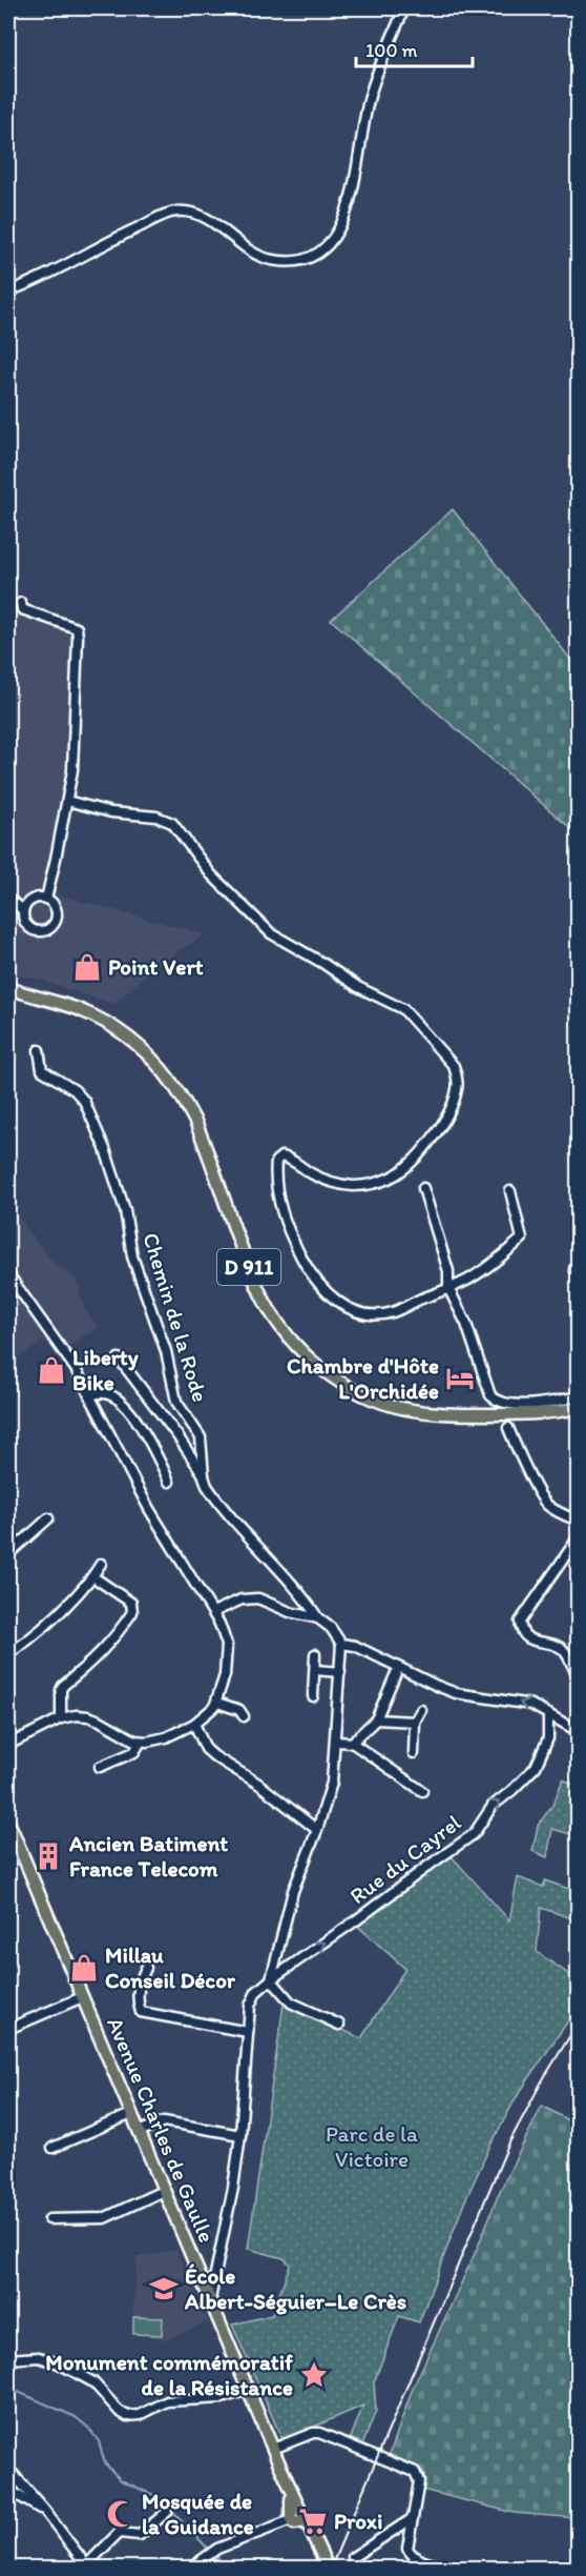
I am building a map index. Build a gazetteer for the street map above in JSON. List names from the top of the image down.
{
  "streets": {
    "main road": ["D 911", "Avenue Charles de Gaulle"],
    "street": ["Chemin de la Rode", "Rue du Cayrel"]
  },
  "one_way": ["Rue du Cayrel"],
  "parks": ["Parc de la Victoire"],
  "places": {
    "shop": ["Point Vert", "Liberty Bike", "Millau Conseil Décor"],
    "hotel": ["Chambre d'Hôte L'Orchidée"],
    "building": ["Ancien Batiment France Telecom"],
    "school or university": ["École Albert-Séguier–Le Crès"],
    "place": ["Monument commémoratif de la Résistance"],
    "mosque": ["Mosquée de la Guidance"],
    "supermarket": ["Proxi"]
  },
  "scale_bar": "100 m"
}
